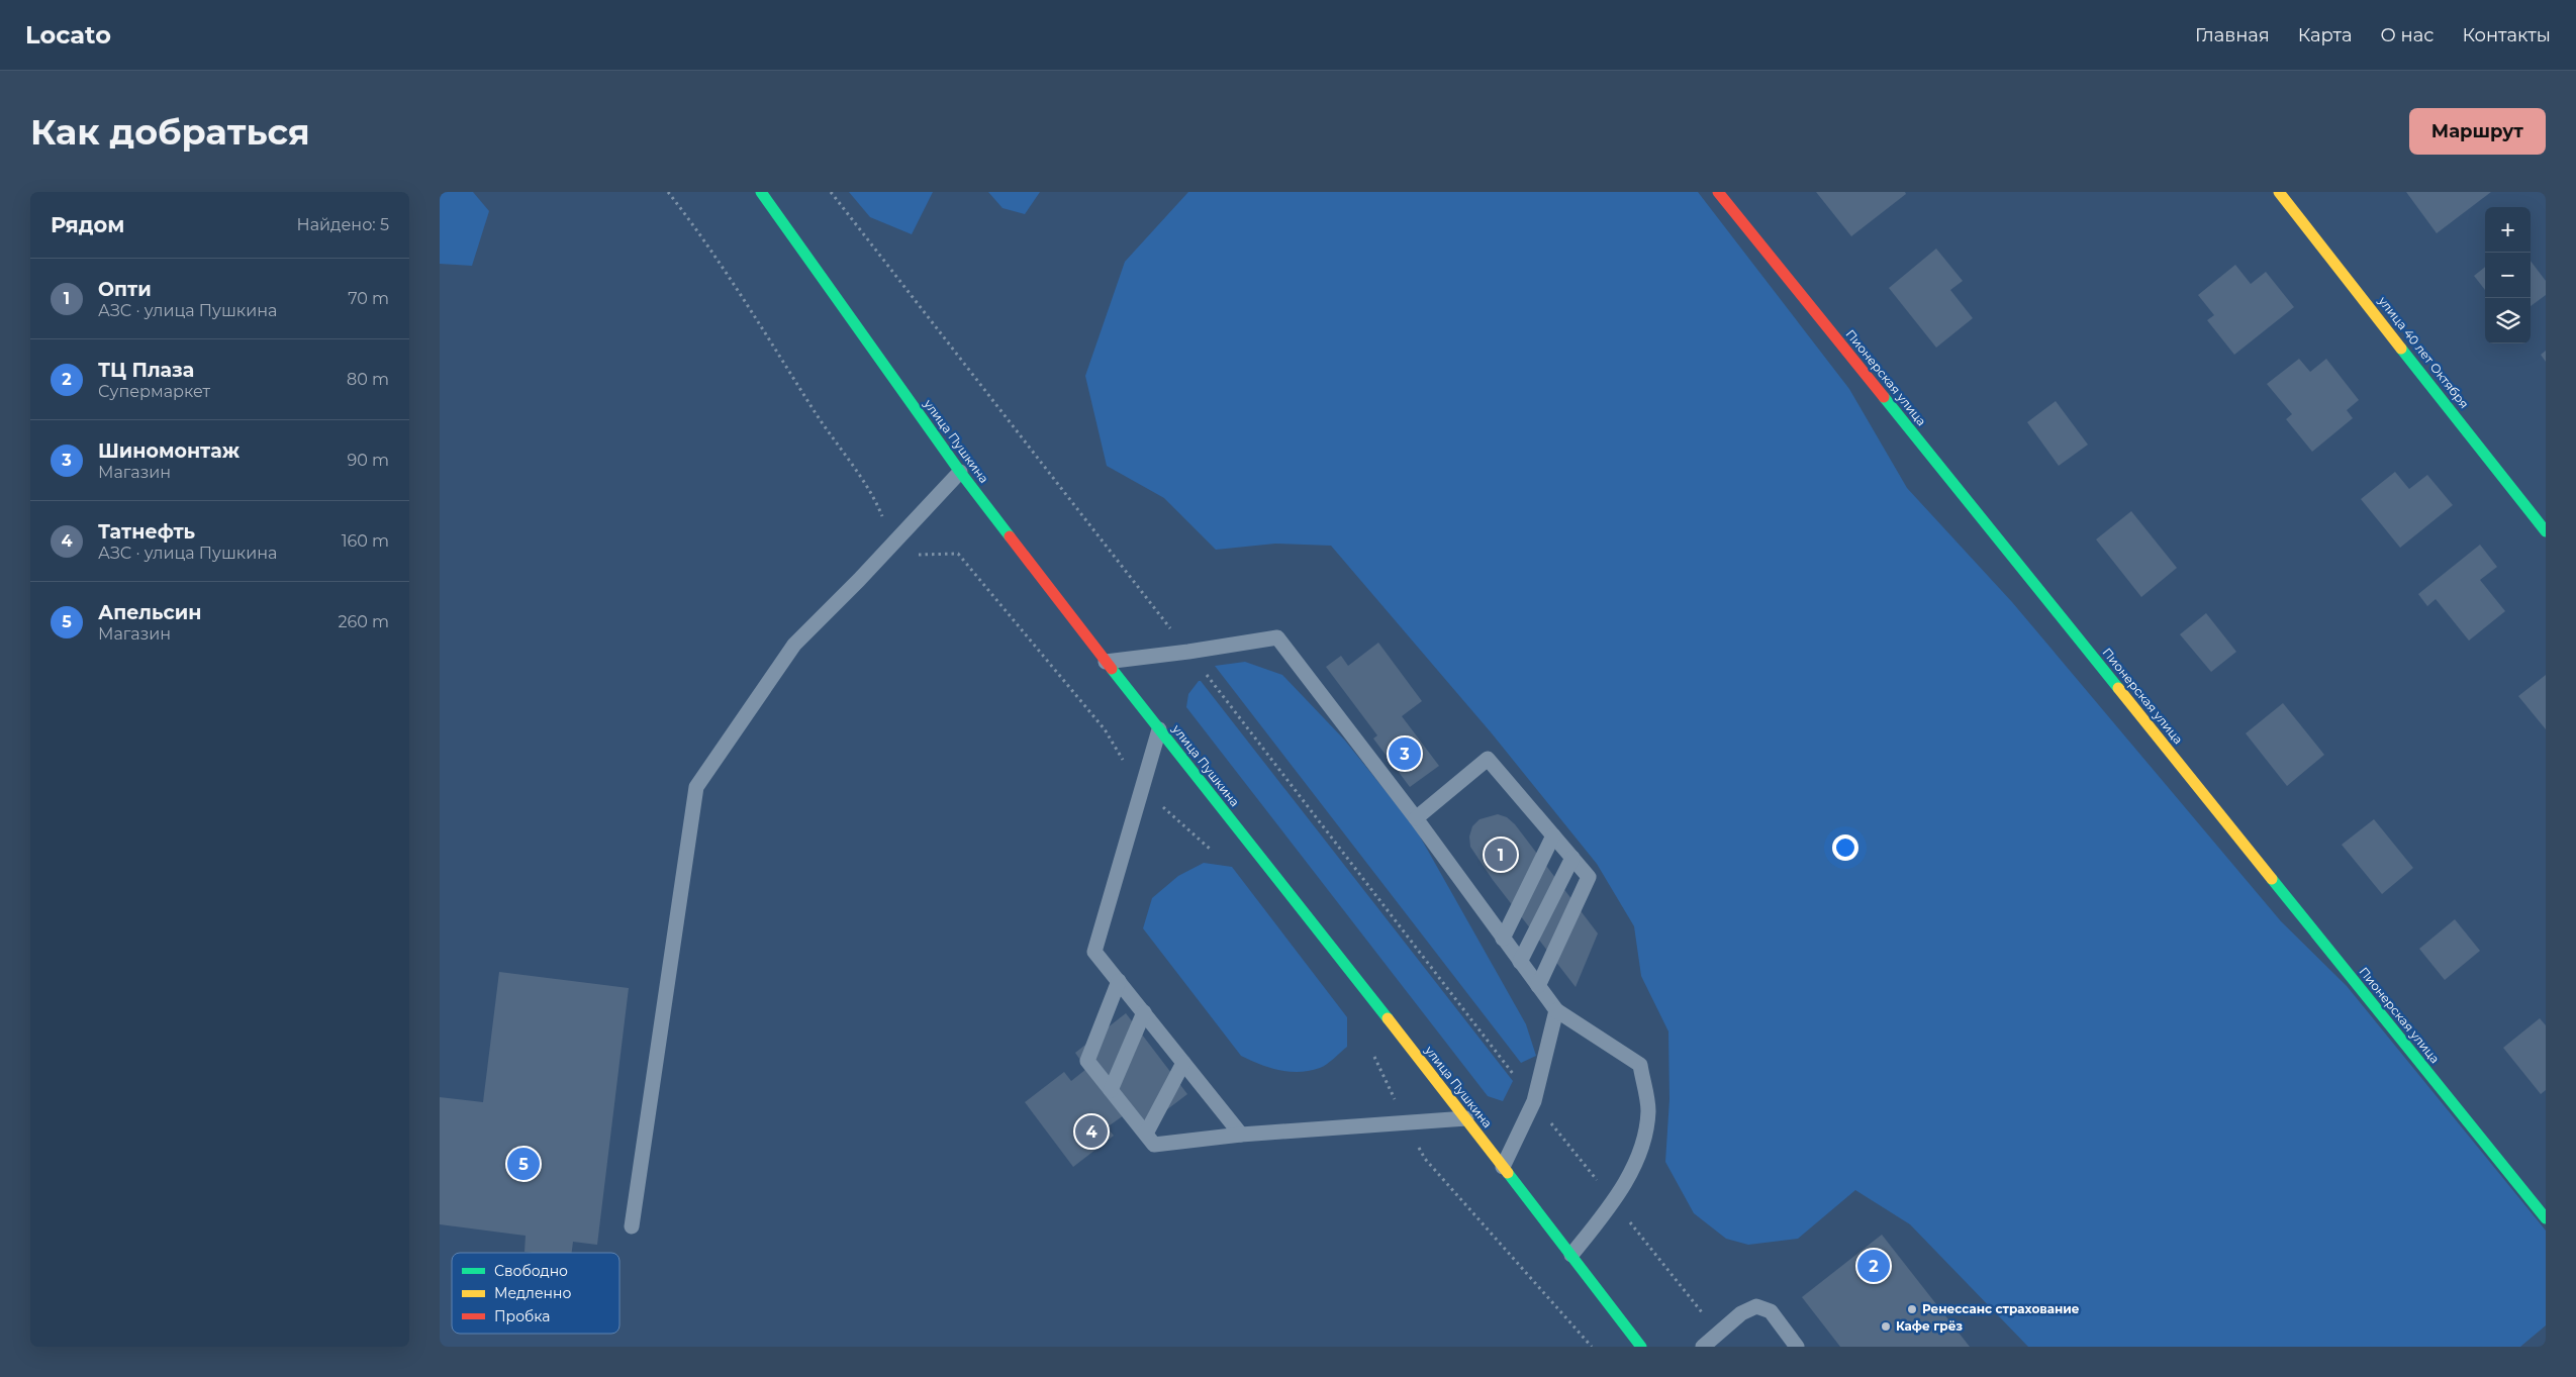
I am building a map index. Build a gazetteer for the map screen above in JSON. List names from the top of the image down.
{
  "streets": {
    "street": ["улица 40 лет Октября", "Пионерская улица", "улица Пушкина"]
  },
  "places": ["Ренессанс страхование", "Кафе грёз"],
  "legend": ["Свободно", "Медленно", "Пробка"],
  "page": {
    "header": "Locato",
    "nav": [
      "Главная",
      "Карта",
      "О нас",
      "Контакты"
    ],
    "buttons": "Маршрут",
    "title": "Как добраться",
    "heading": ["Рядом", "Найдено: 5"],
    "map_buttons": ["+", "−"],
    "list": [
      {
        "mark": "1",
        "name": "Опти",
        "note": "АЗС · улица Пушкина",
        "value": "70 m"
      },
      {
        "mark": "2",
        "name": "ТЦ Плаза",
        "note": "Супермаркет",
        "value": "80 m"
      },
      {
        "mark": "3",
        "name": "Шиномонтаж",
        "note": "Магазин",
        "value": "90 m"
      },
      {
        "mark": "4",
        "name": "Татнефть",
        "note": "АЗС · улица Пушкина",
        "value": "160 m"
      },
      {
        "mark": "5",
        "name": "Апельсин",
        "note": "Магазин",
        "value": "260 m"
      }
    ],
    "pins": [
      "3",
      "1",
      "4",
      "5",
      "2"
    ]
  }
}
